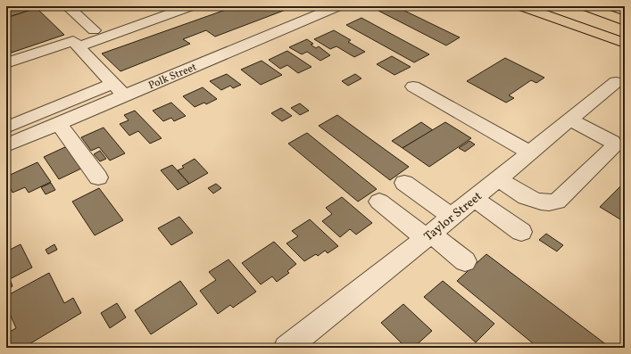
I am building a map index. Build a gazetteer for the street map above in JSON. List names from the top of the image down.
{
  "streets": {
    "street": ["Polk Street", "Taylor Street"]
  }
}
